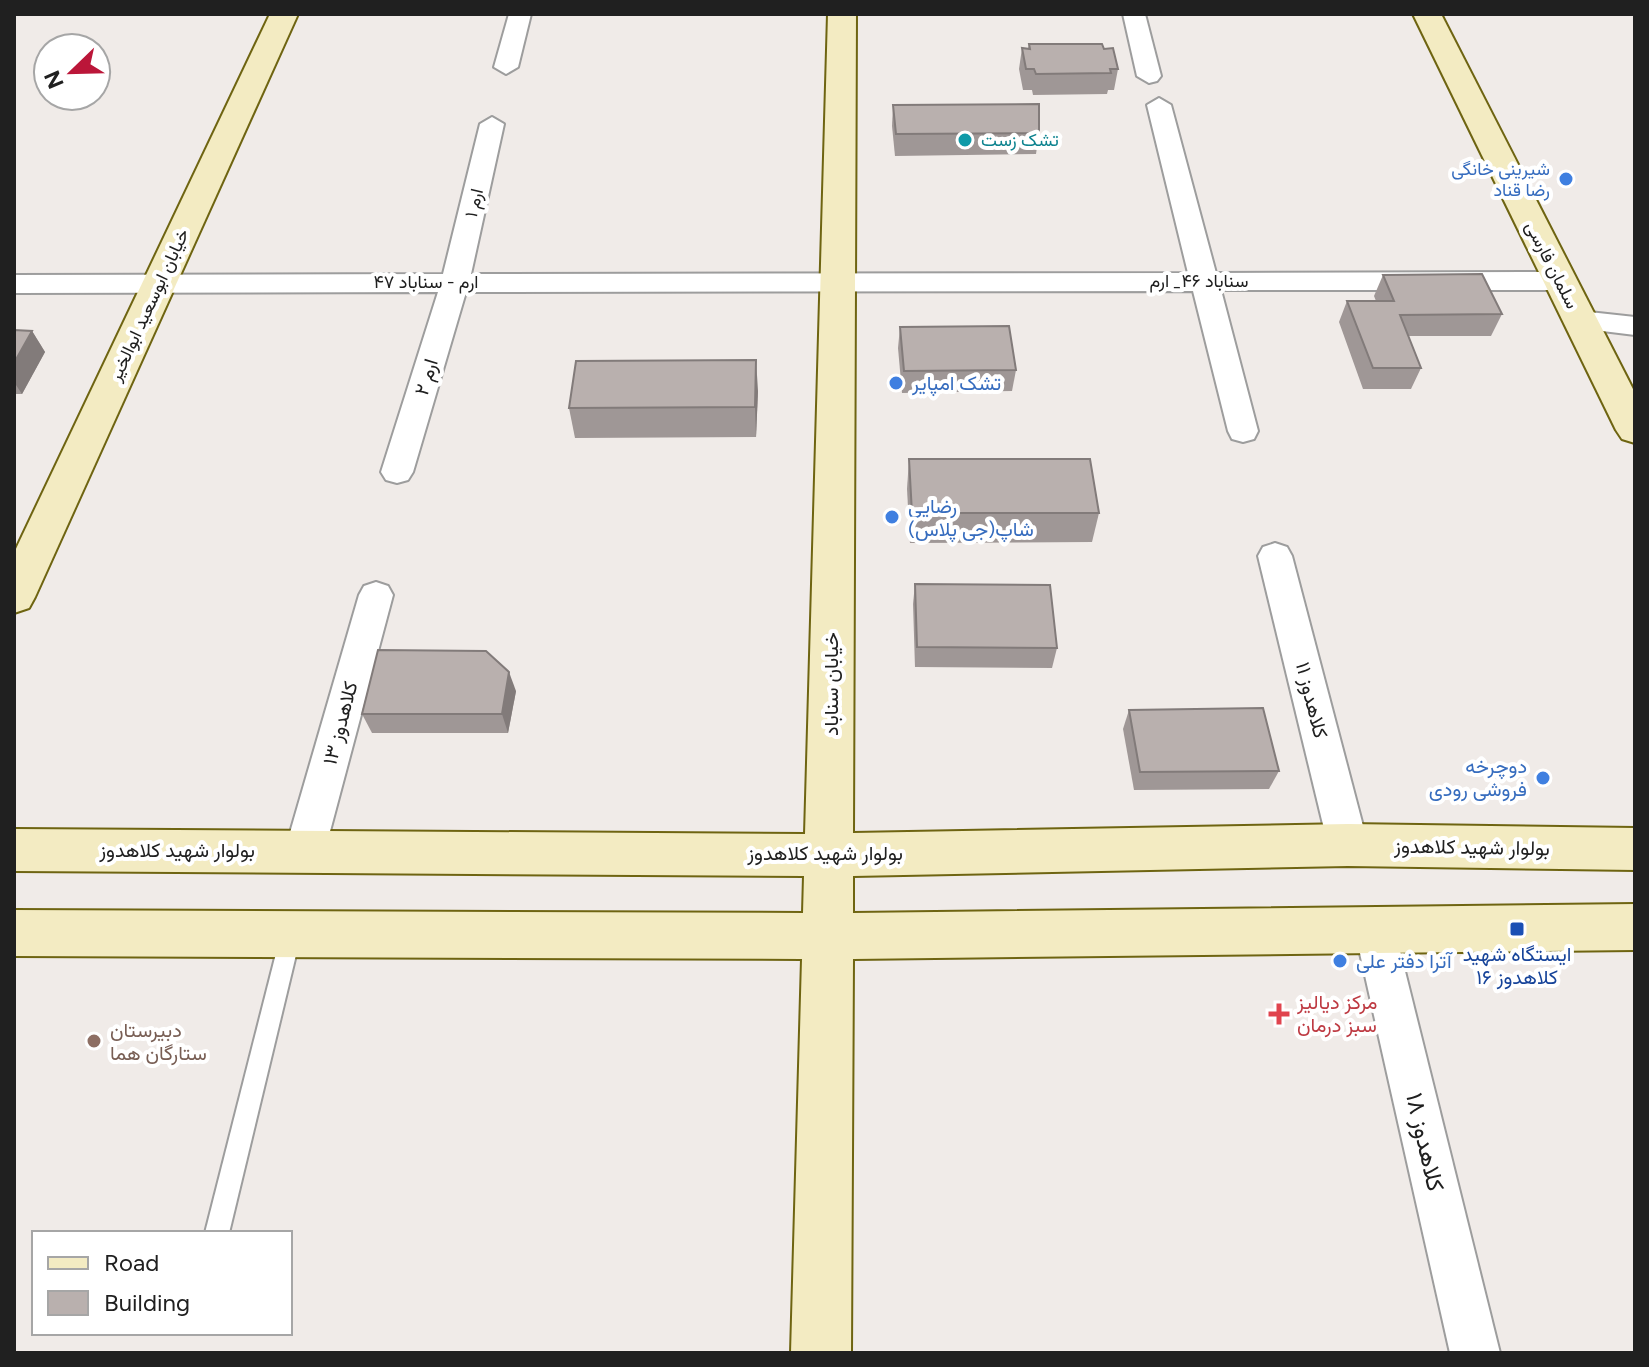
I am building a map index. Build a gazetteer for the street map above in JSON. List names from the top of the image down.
{
  "streets": {
    "main road": [
      "سلمان فارسی",
      "خیابان ابوسعید ابوالخیر",
      "خیابان سناباد",
      "بولوار شهید کلاهدوز"
    ],
    "street": [
      "ارم ۱",
      "سناباد ۴۶_ ارم",
      "ارم - سناباد ۴۷",
      "ارم ۲",
      "کلاهدوز ۱۱",
      "کلاهدوز ۱۳",
      "کلاهدوز ۱۸"
    ]
  },
  "crossings": [
    ["ارم ۱", "ارم - سناباد ۴۷"],
    ["ارم ۱", "ارم ۲"],
    ["سلمان فارسی", "سناباد ۴۶_ ارم"],
    ["سناباد ۴۶_ ارم", "ارم - سناباد ۴۷"],
    ["سناباد ۴۶_ ارم", "خیابان سناباد"],
    ["ارم - سناباد ۴۷", "خیابان ابوسعید ابوالخیر"],
    ["ارم - سناباد ۴۷", "ارم ۲"],
    ["ارم - سناباد ۴۷", "خیابان سناباد"],
    ["خیابان سناباد", "بولوار شهید کلاهدوز"],
    ["کلاهدوز ۱۱", "بولوار شهید کلاهدوز"],
    ["کلاهدوز ۱۳", "بولوار شهید کلاهدوز"]
  ],
  "places": {
    "other": [
      "تشک زست",
      "شیرینی خانگی رضا قناد",
      "تشک امپایر",
      "رضایی شاپ(جی پلاس)",
      "دوچرخه فروشی رودی",
      "آترا دفتر علی",
      "دبیرستان ستارگان هما"
    ],
    "transit": ["ایستگاه شهید کلاهدوز ۱۶"],
    "health": ["مرکز دیالیز سبز درمان"]
  },
  "legend": ["Road", "Building"],
  "north": "bottom left"
}
